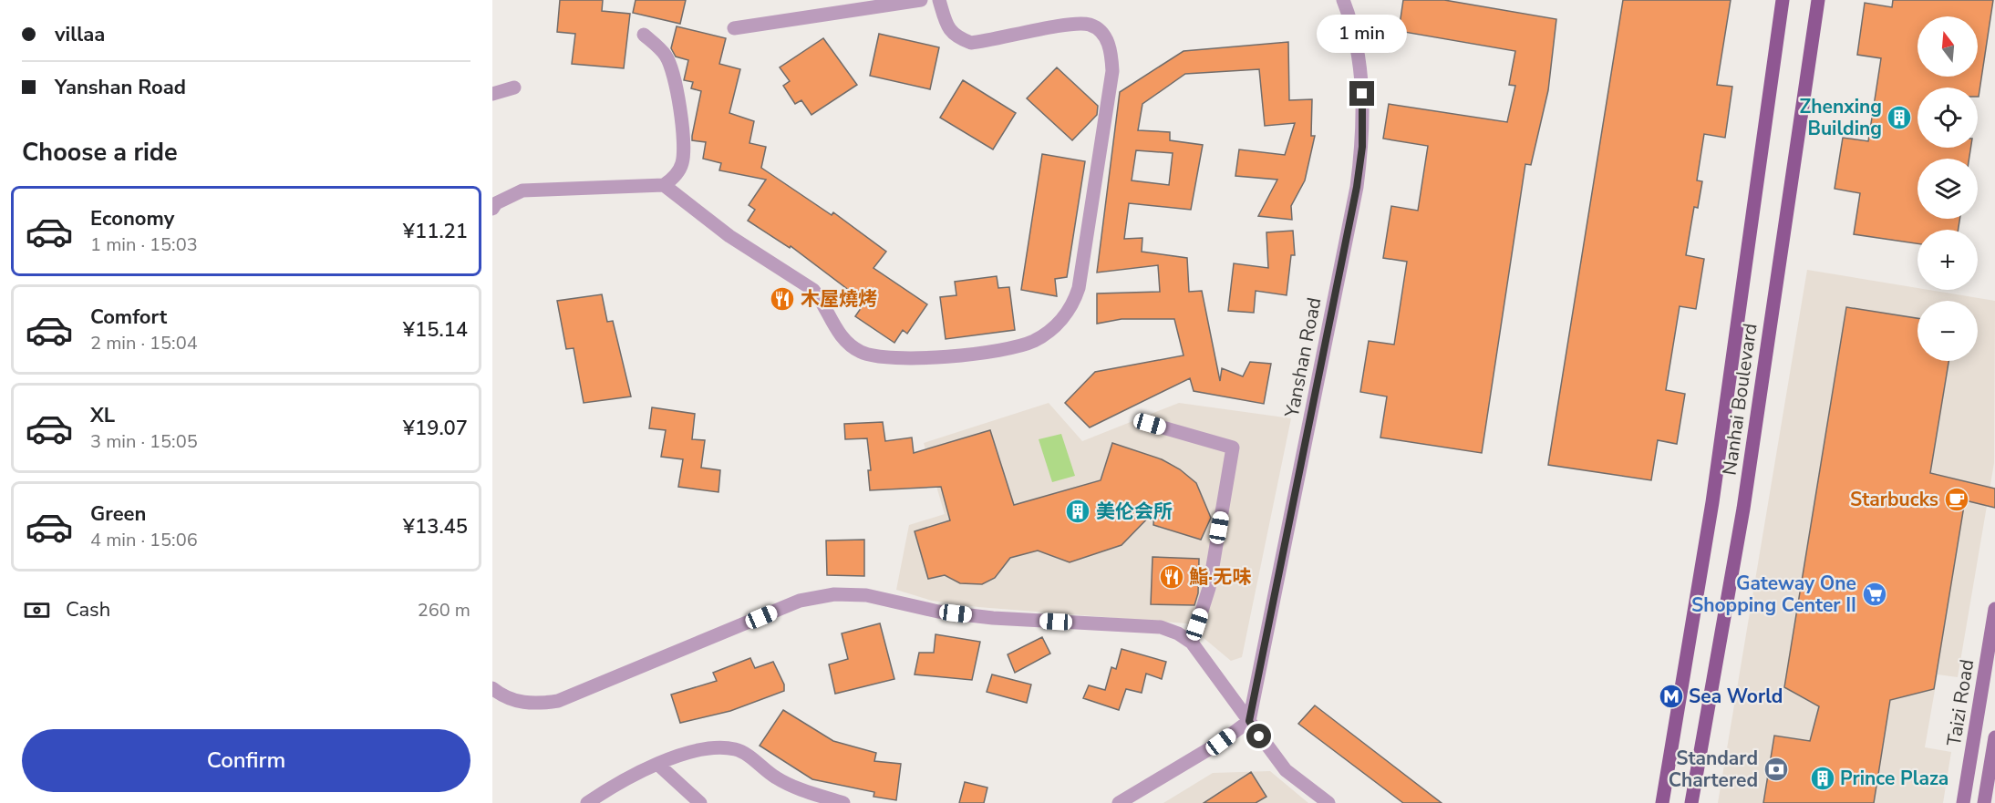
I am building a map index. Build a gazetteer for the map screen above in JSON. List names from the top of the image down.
{
  "streets": {
    "main road": ["Nanhai Boulevard", "Taizi Road"],
    "street": ["Yanshan Road"]
  },
  "places": {
    "building": ["Zhenxing Building", "美伦会所", "Prince Plaza"],
    "restaurant": ["木屋燒烤", "鮨·无味"],
    "cafe": ["Starbucks"],
    "supermarket": ["Gateway One Shopping Center II"],
    "metro station": ["Sea World"],
    "bank": ["Standard Chartered"]
  },
  "north": "top",
  "page": {
    "banner": ["villaa", "Yanshan Road"],
    "bubble": "1 min",
    "map_buttons": ["+", "−"],
    "heading": "Choose a ride",
    "list": [
      {
        "name": "Economy",
        "note": "1 min · 15:03",
        "value": "¥11.21"
      },
      {
        "name": "Comfort",
        "note": "2 min · 15:04",
        "value": "¥15.14"
      },
      {
        "name": "XL",
        "note": "3 min · 15:05",
        "value": "¥19.07"
      },
      {
        "name": "Green",
        "note": "4 min · 15:06",
        "value": "¥13.45"
      }
    ],
    "pay": ["Cash", "260 m"],
    "buttons": "Confirm"
  }
}
